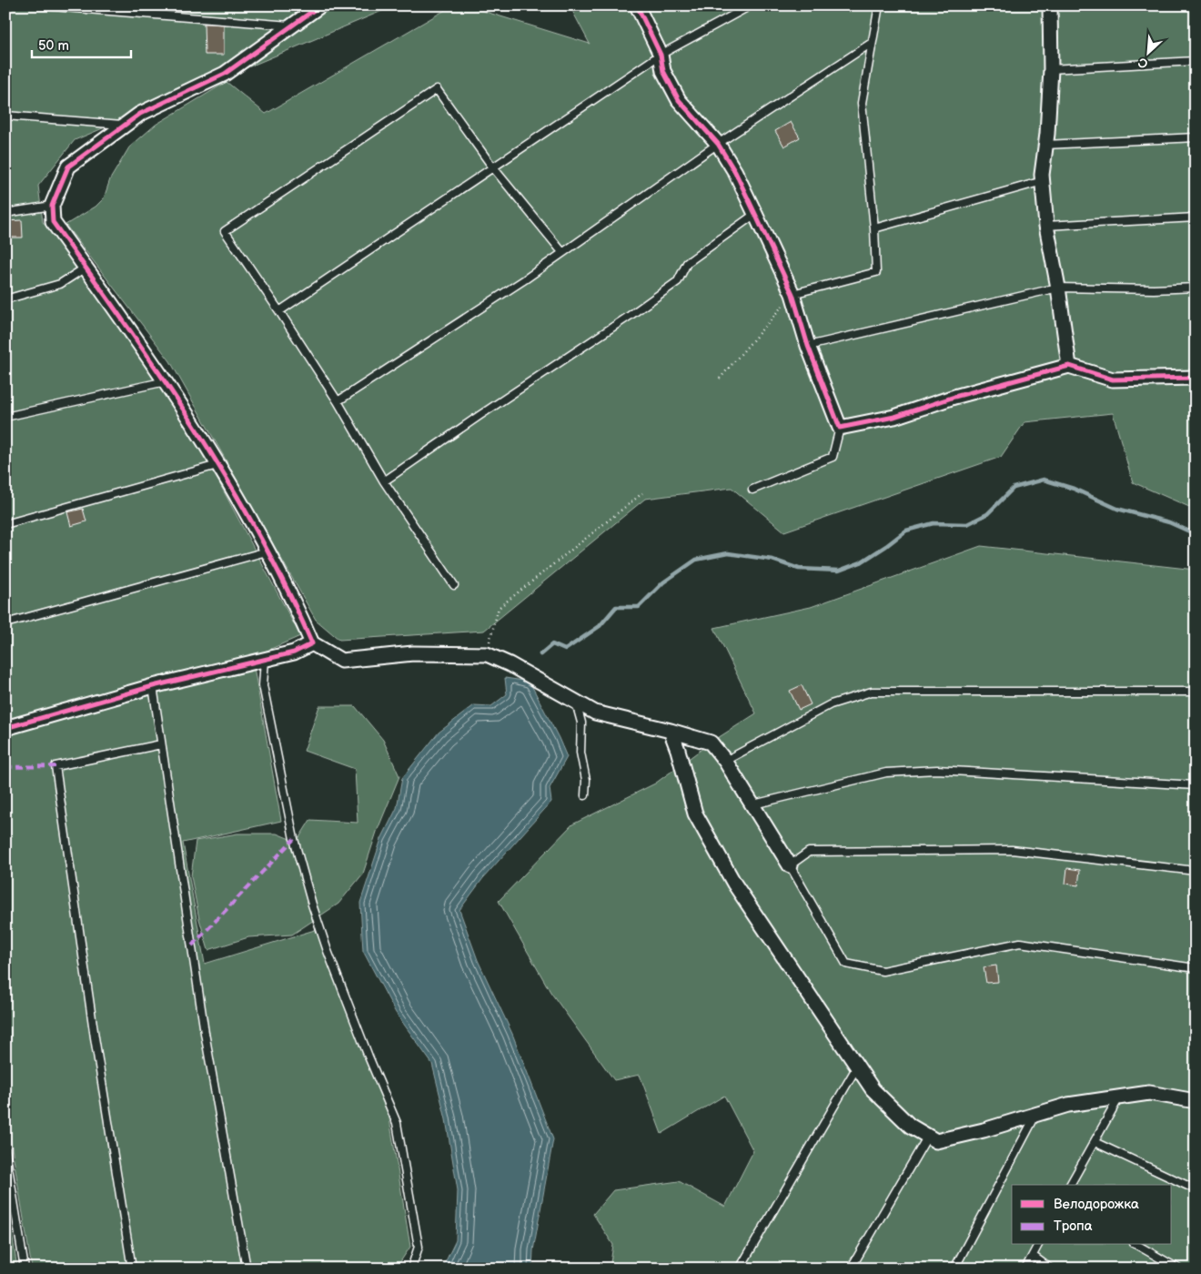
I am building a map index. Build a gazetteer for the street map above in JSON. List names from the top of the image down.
{
  "legend": ["Велодорожка", "Тропа"],
  "scale_bar": "50 m",
  "north": "bottom left"
}
